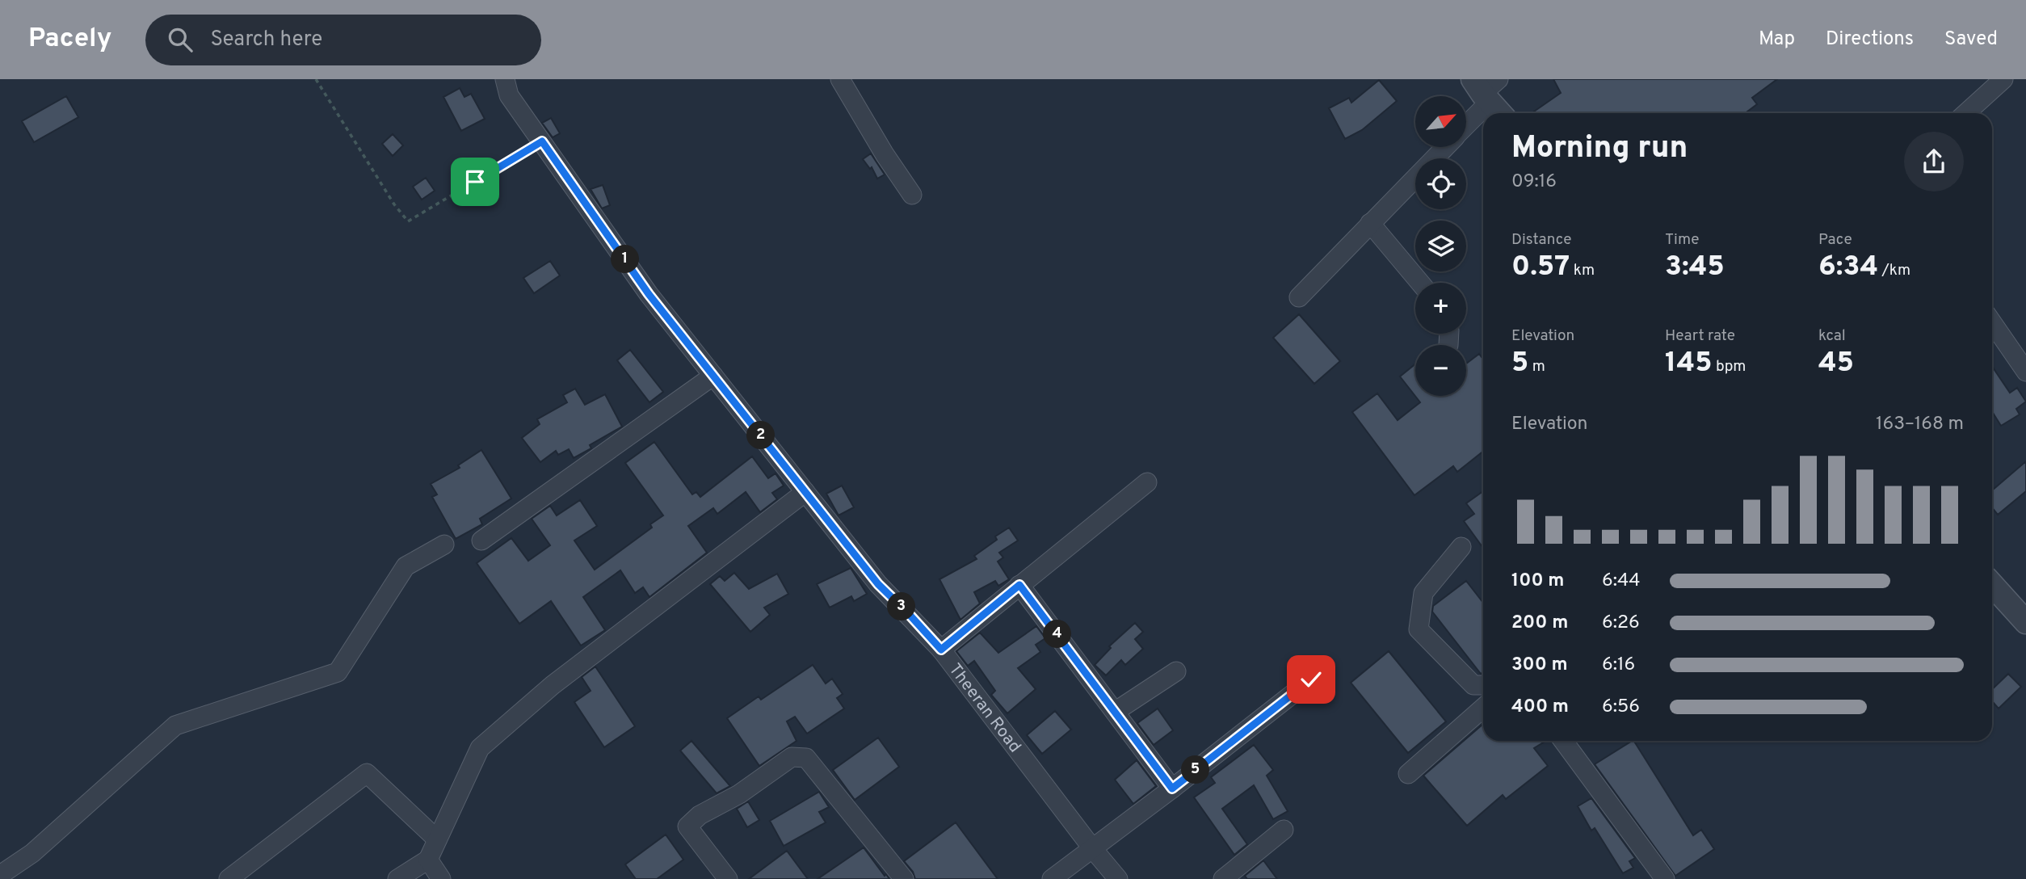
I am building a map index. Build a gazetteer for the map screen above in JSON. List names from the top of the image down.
{
  "streets": {
    "street": ["Theeran Road"]
  },
  "north": "top right",
  "page": {
    "header": "Pacely",
    "search": "Search here",
    "nav": ["Map", "Directions", "Saved"],
    "map_buttons": ["+", "−"],
    "heading": ["Morning run", "09:16"],
    "stats": [
      ["Distance", "0.57 km"],
      ["Time", "3:45"],
      ["Pace", "6:34 /km"],
      ["Elevation", "5 m"],
      ["Heart rate", "145 bpm"],
      ["kcal", "45"]
    ],
    "pins": [
      "1",
      "2",
      "3",
      "4",
      "5"
    ],
    "chart": ["Elevation", "163–168 m"],
    "list": [
      {
        "name": "100 m",
        "note": "6:44"
      },
      {
        "name": "200 m",
        "note": "6:26"
      },
      {
        "name": "300 m",
        "note": "6:16"
      },
      {
        "name": "400 m",
        "note": "6:56"
      }
    ]
  }
}
